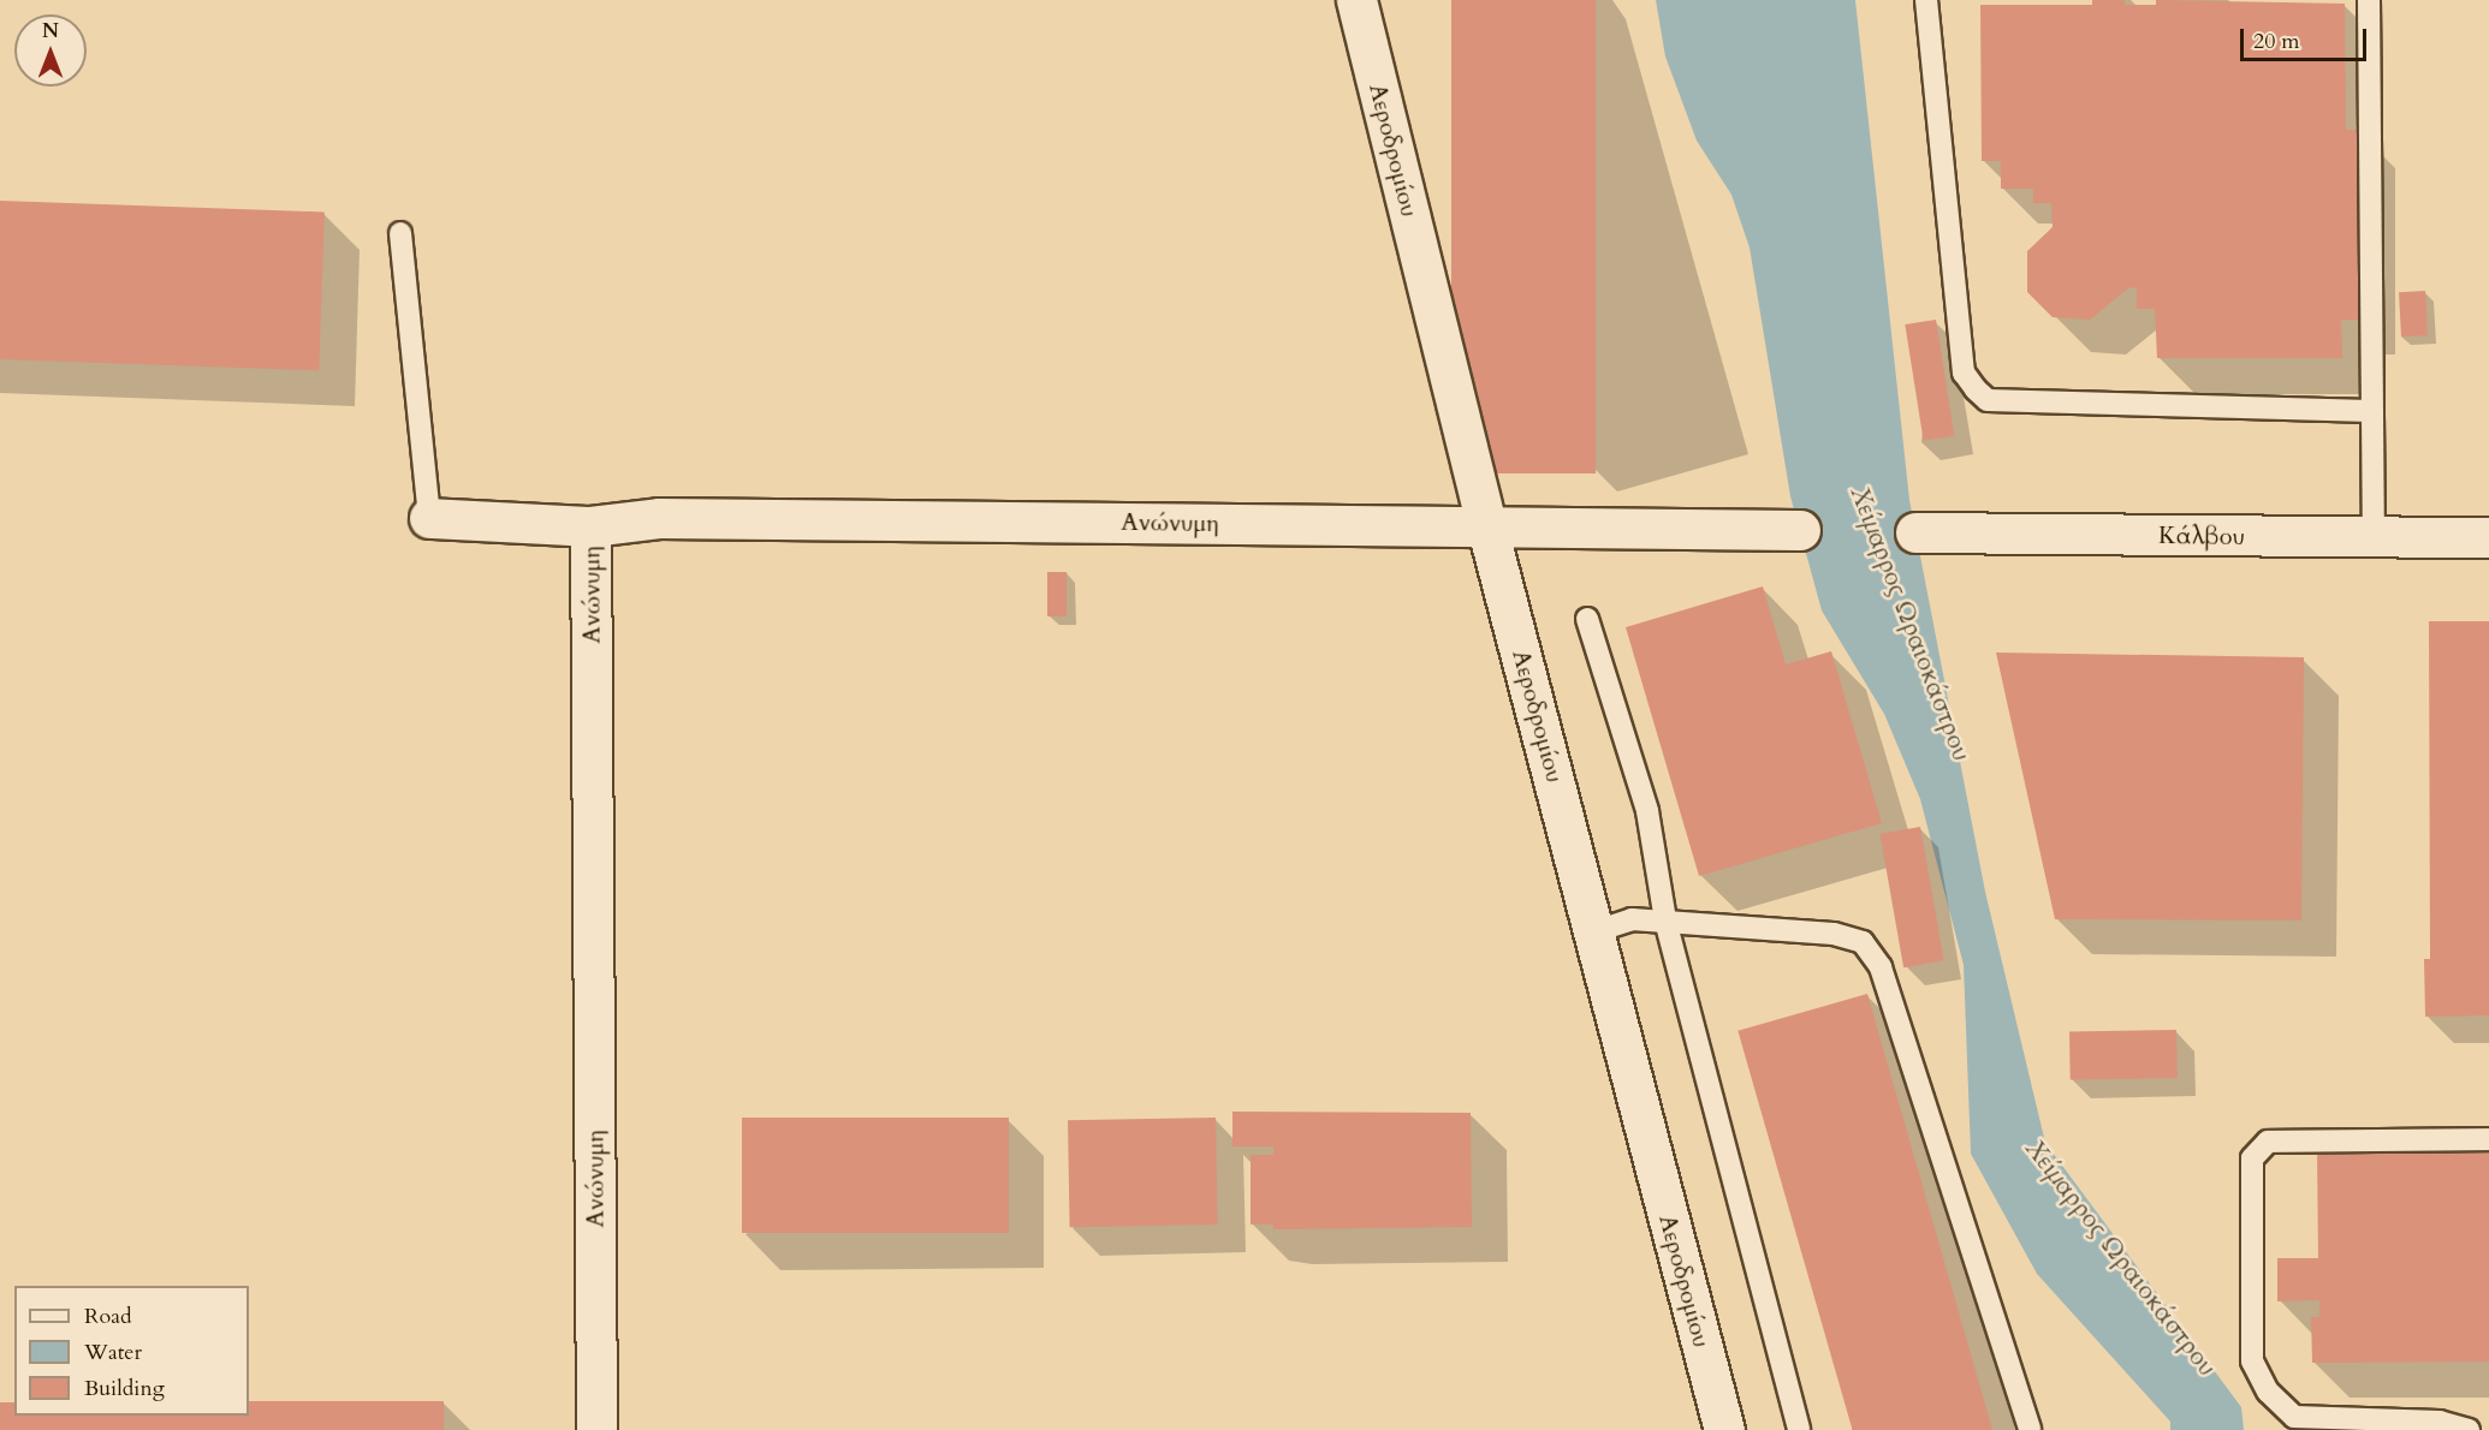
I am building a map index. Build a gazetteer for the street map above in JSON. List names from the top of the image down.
{
  "streets": {
    "street": ["Αεροδρομίου", "Ανώνυμη", "Κάλβου"]
  },
  "crossings": [
    ["Αεροδρομίου", "Ανώνυμη"]
  ],
  "water": ["Χείμαρρος Ωραιοκάστρου"],
  "legend": ["Road", "Water", "Building"],
  "scale_bar": "20 m",
  "north": "top"
}
